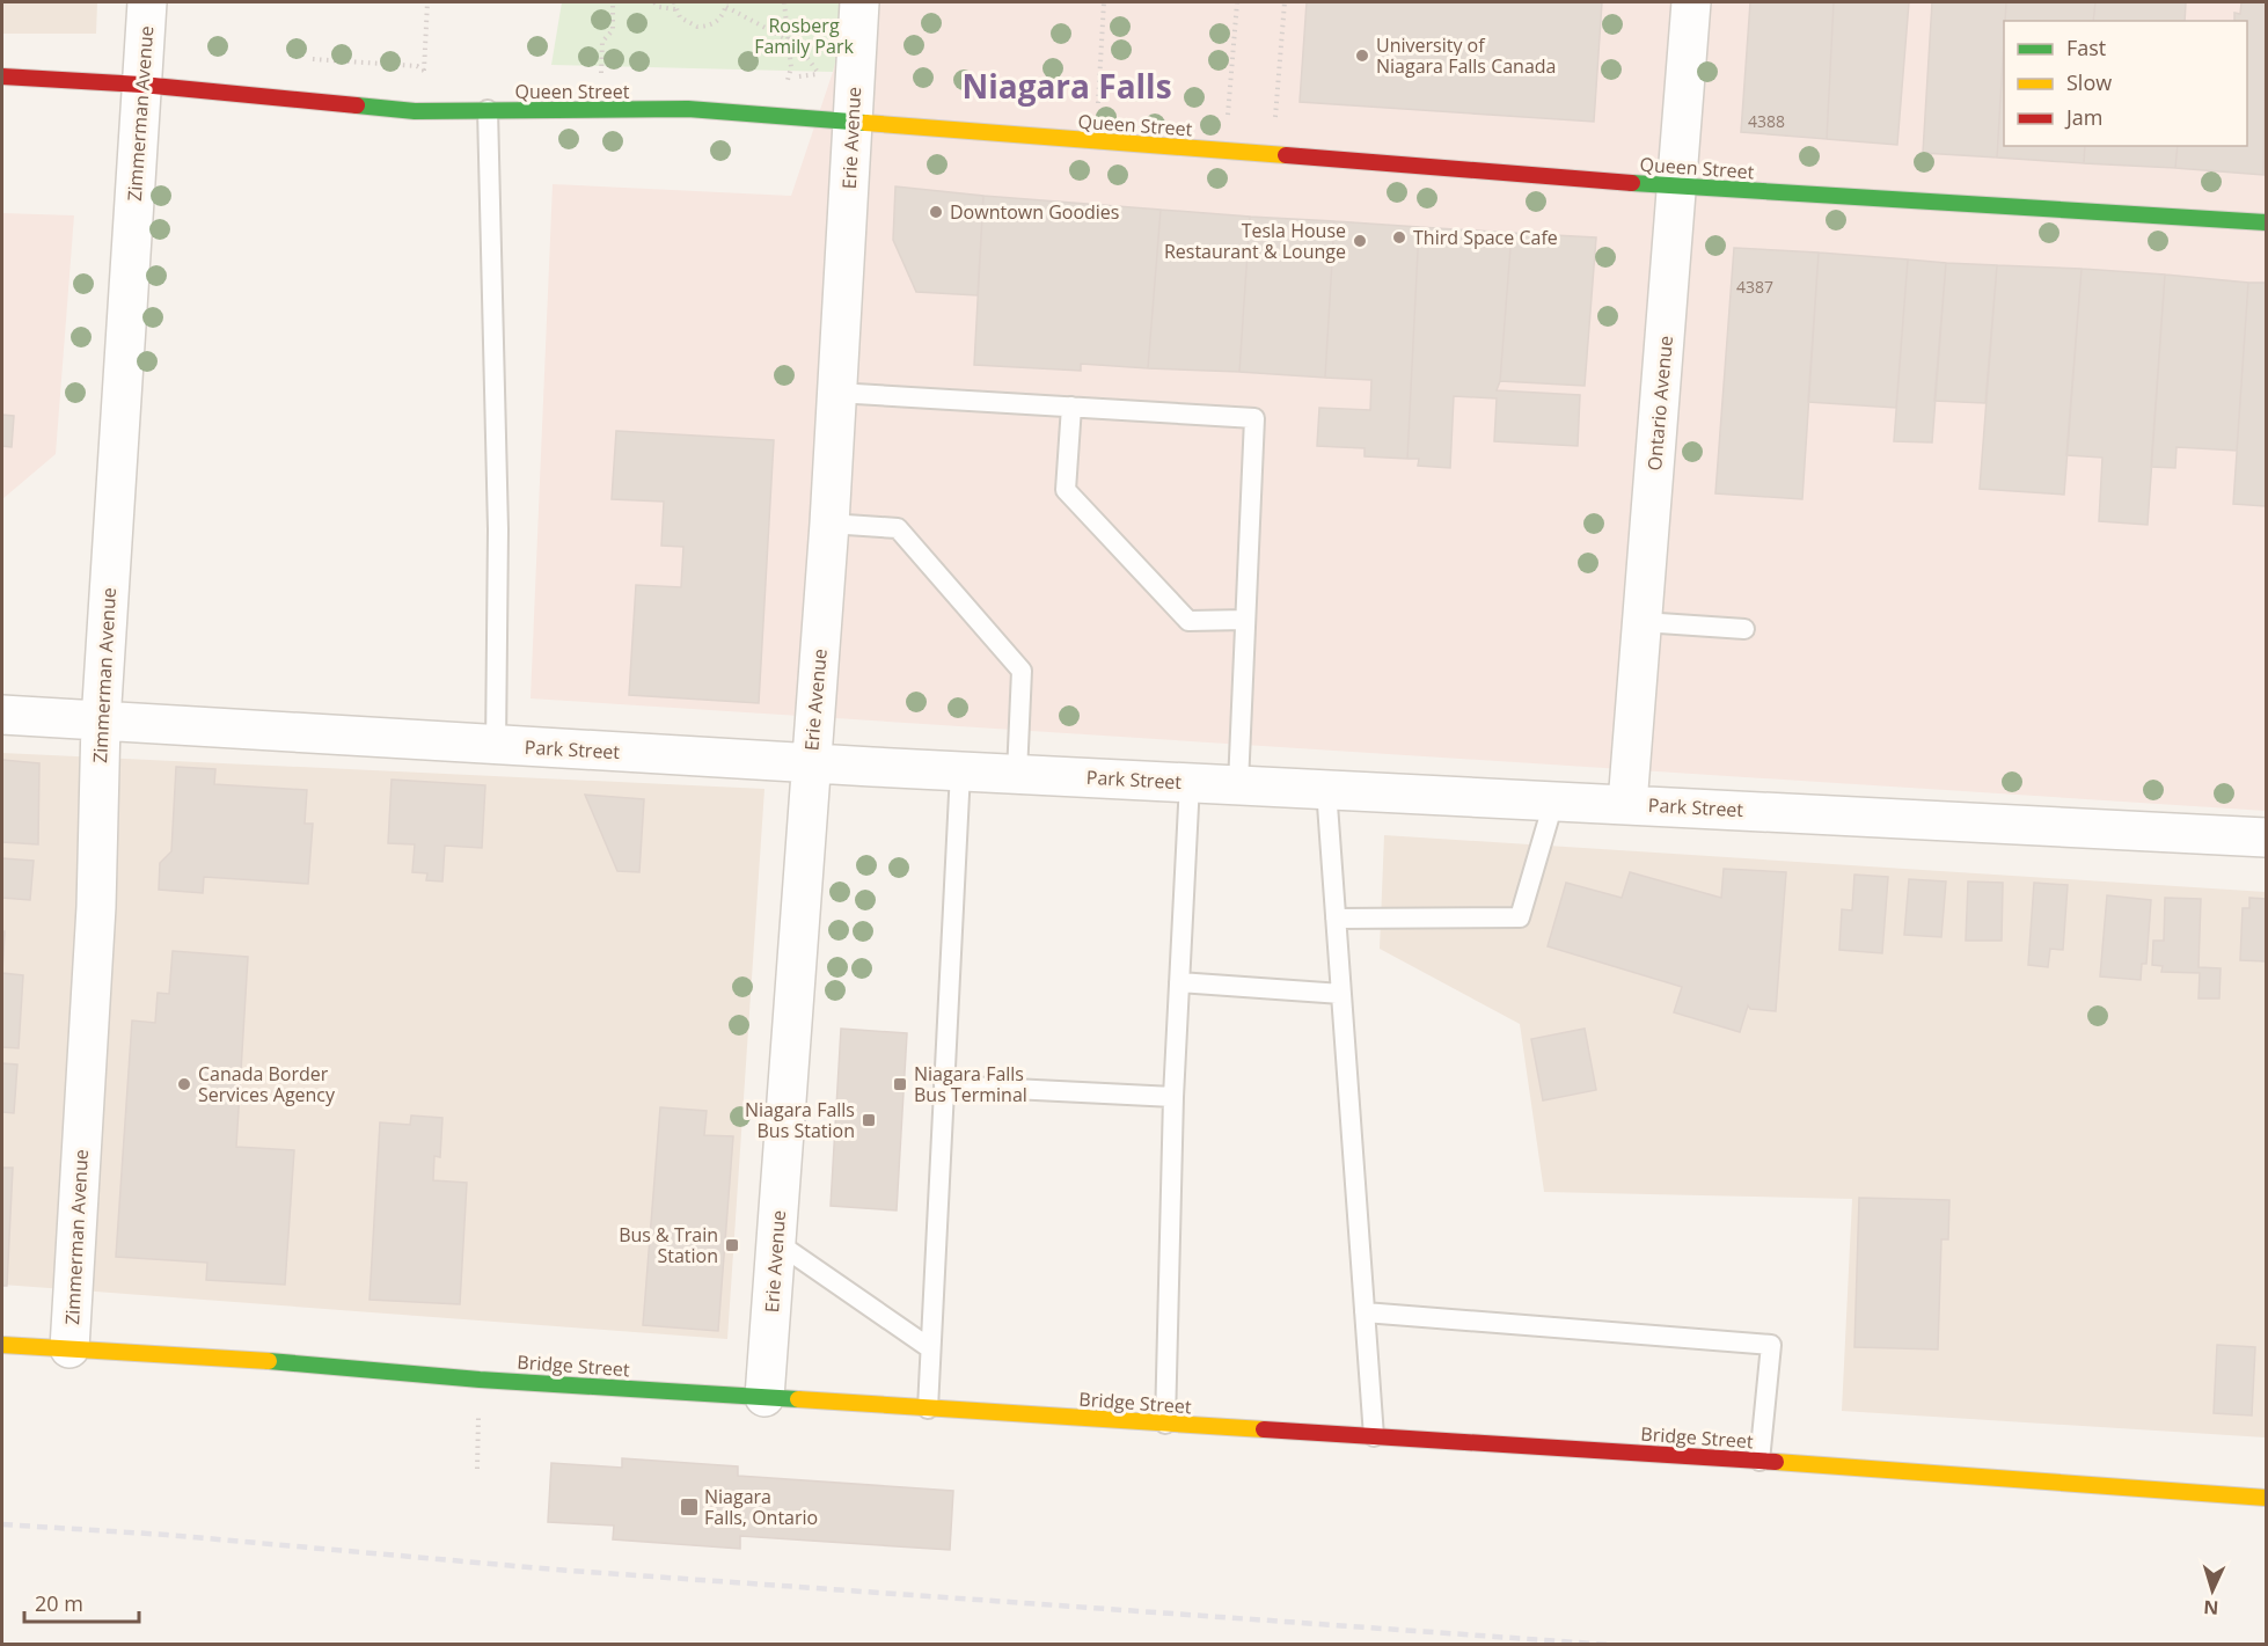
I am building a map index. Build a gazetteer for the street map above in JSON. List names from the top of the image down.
{
  "streets": {
    "main road": ["Queen Street", "Bridge Street"],
    "street": [
      "Zimmerman Avenue",
      "Erie Avenue",
      "Ontario Avenue",
      "Park Street"
    ]
  },
  "crossings": [
    ["Queen Street", "Zimmerman Avenue"],
    ["Queen Street", "Erie Avenue"],
    ["Queen Street", "Ontario Avenue"],
    ["Zimmerman Avenue", "Park Street"],
    ["Zimmerman Avenue", "Bridge Street"],
    ["Erie Avenue", "Park Street"],
    ["Erie Avenue", "Bridge Street"],
    ["Ontario Avenue", "Park Street"]
  ],
  "districts": ["Niagara Falls"],
  "parks": ["Rosberg Family Park"],
  "places": {
    "other": [
      "University of Niagara Falls Canada",
      "Downtown Goodies",
      "Third Space Cafe",
      "Tesla House Restaurant & Lounge",
      "Canada Border Services Agency"
    ],
    "transit": [
      "Niagara Falls Bus Terminal",
      "Niagara Falls Bus Station",
      "Bus & Train Station",
      "Niagara Falls, Ontario"
    ]
  },
  "house_numbers": ["4388", "4387"],
  "legend": ["Fast", "Slow", "Jam"],
  "scale_bar": "20 m",
  "north": "bottom"
}
